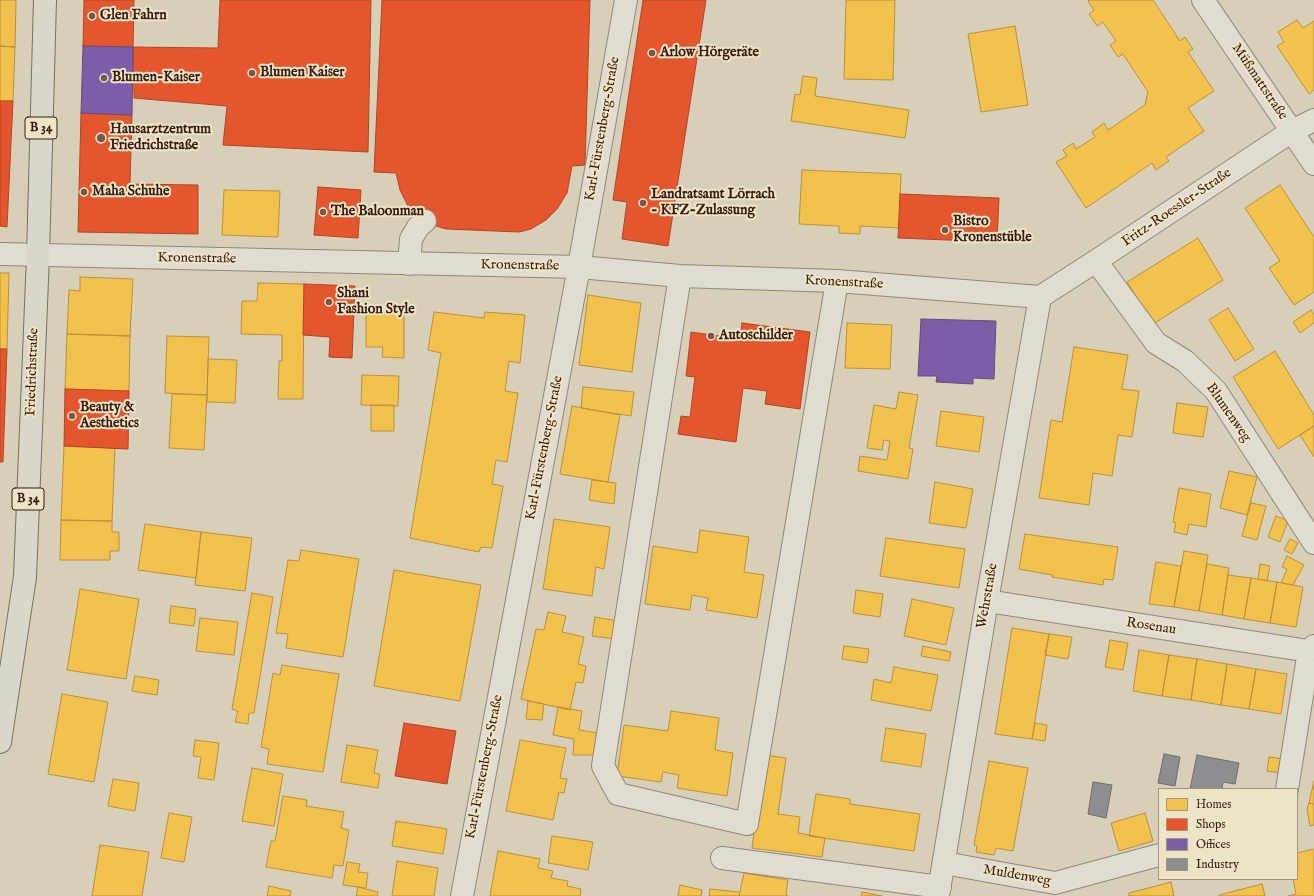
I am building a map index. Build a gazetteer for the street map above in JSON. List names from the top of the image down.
{
  "streets": {
    "main road": ["B 34", "Friedrichstraße"],
    "street": [
      "Müßmattstraße",
      "Karl-Fürstenberg-Straße",
      "Fritz-Roessler-Straße",
      "Kronenstraße",
      "Blumenweg",
      "Wehrstraße",
      "Rosenau",
      "Muldenweg"
    ]
  },
  "crossings": [
    ["Müßmattstraße", "Fritz-Roessler-Straße"],
    ["Karl-Fürstenberg-Straße", "Kronenstraße"],
    ["Fritz-Roessler-Straße", "Kronenstraße"],
    ["Fritz-Roessler-Straße", "Blumenweg"],
    ["Fritz-Roessler-Straße", "Wehrstraße"],
    ["Kronenstraße", "Friedrichstraße"],
    ["Kronenstraße", "Wehrstraße"],
    ["Wehrstraße", "Rosenau"],
    ["Wehrstraße", "Muldenweg"]
  ],
  "places": [
    "Glen Fahrn",
    "Arlow Hörgeräte",
    "Blumen Kaiser",
    "Blumen-Kaiser",
    "Hausarztzentrum Friedrichstraße",
    "Maha Schuhe",
    "Landratsamt Lörrach - KFZ-Zulassung",
    "The Baloonman",
    "Bistro Kronenstüble",
    "Shani Fashion Style",
    "Autoschilder",
    "Beauty & Aesthetics"
  ],
  "legend": [
    "Homes",
    "Shops",
    "Offices",
    "Industry"
  ]
}
